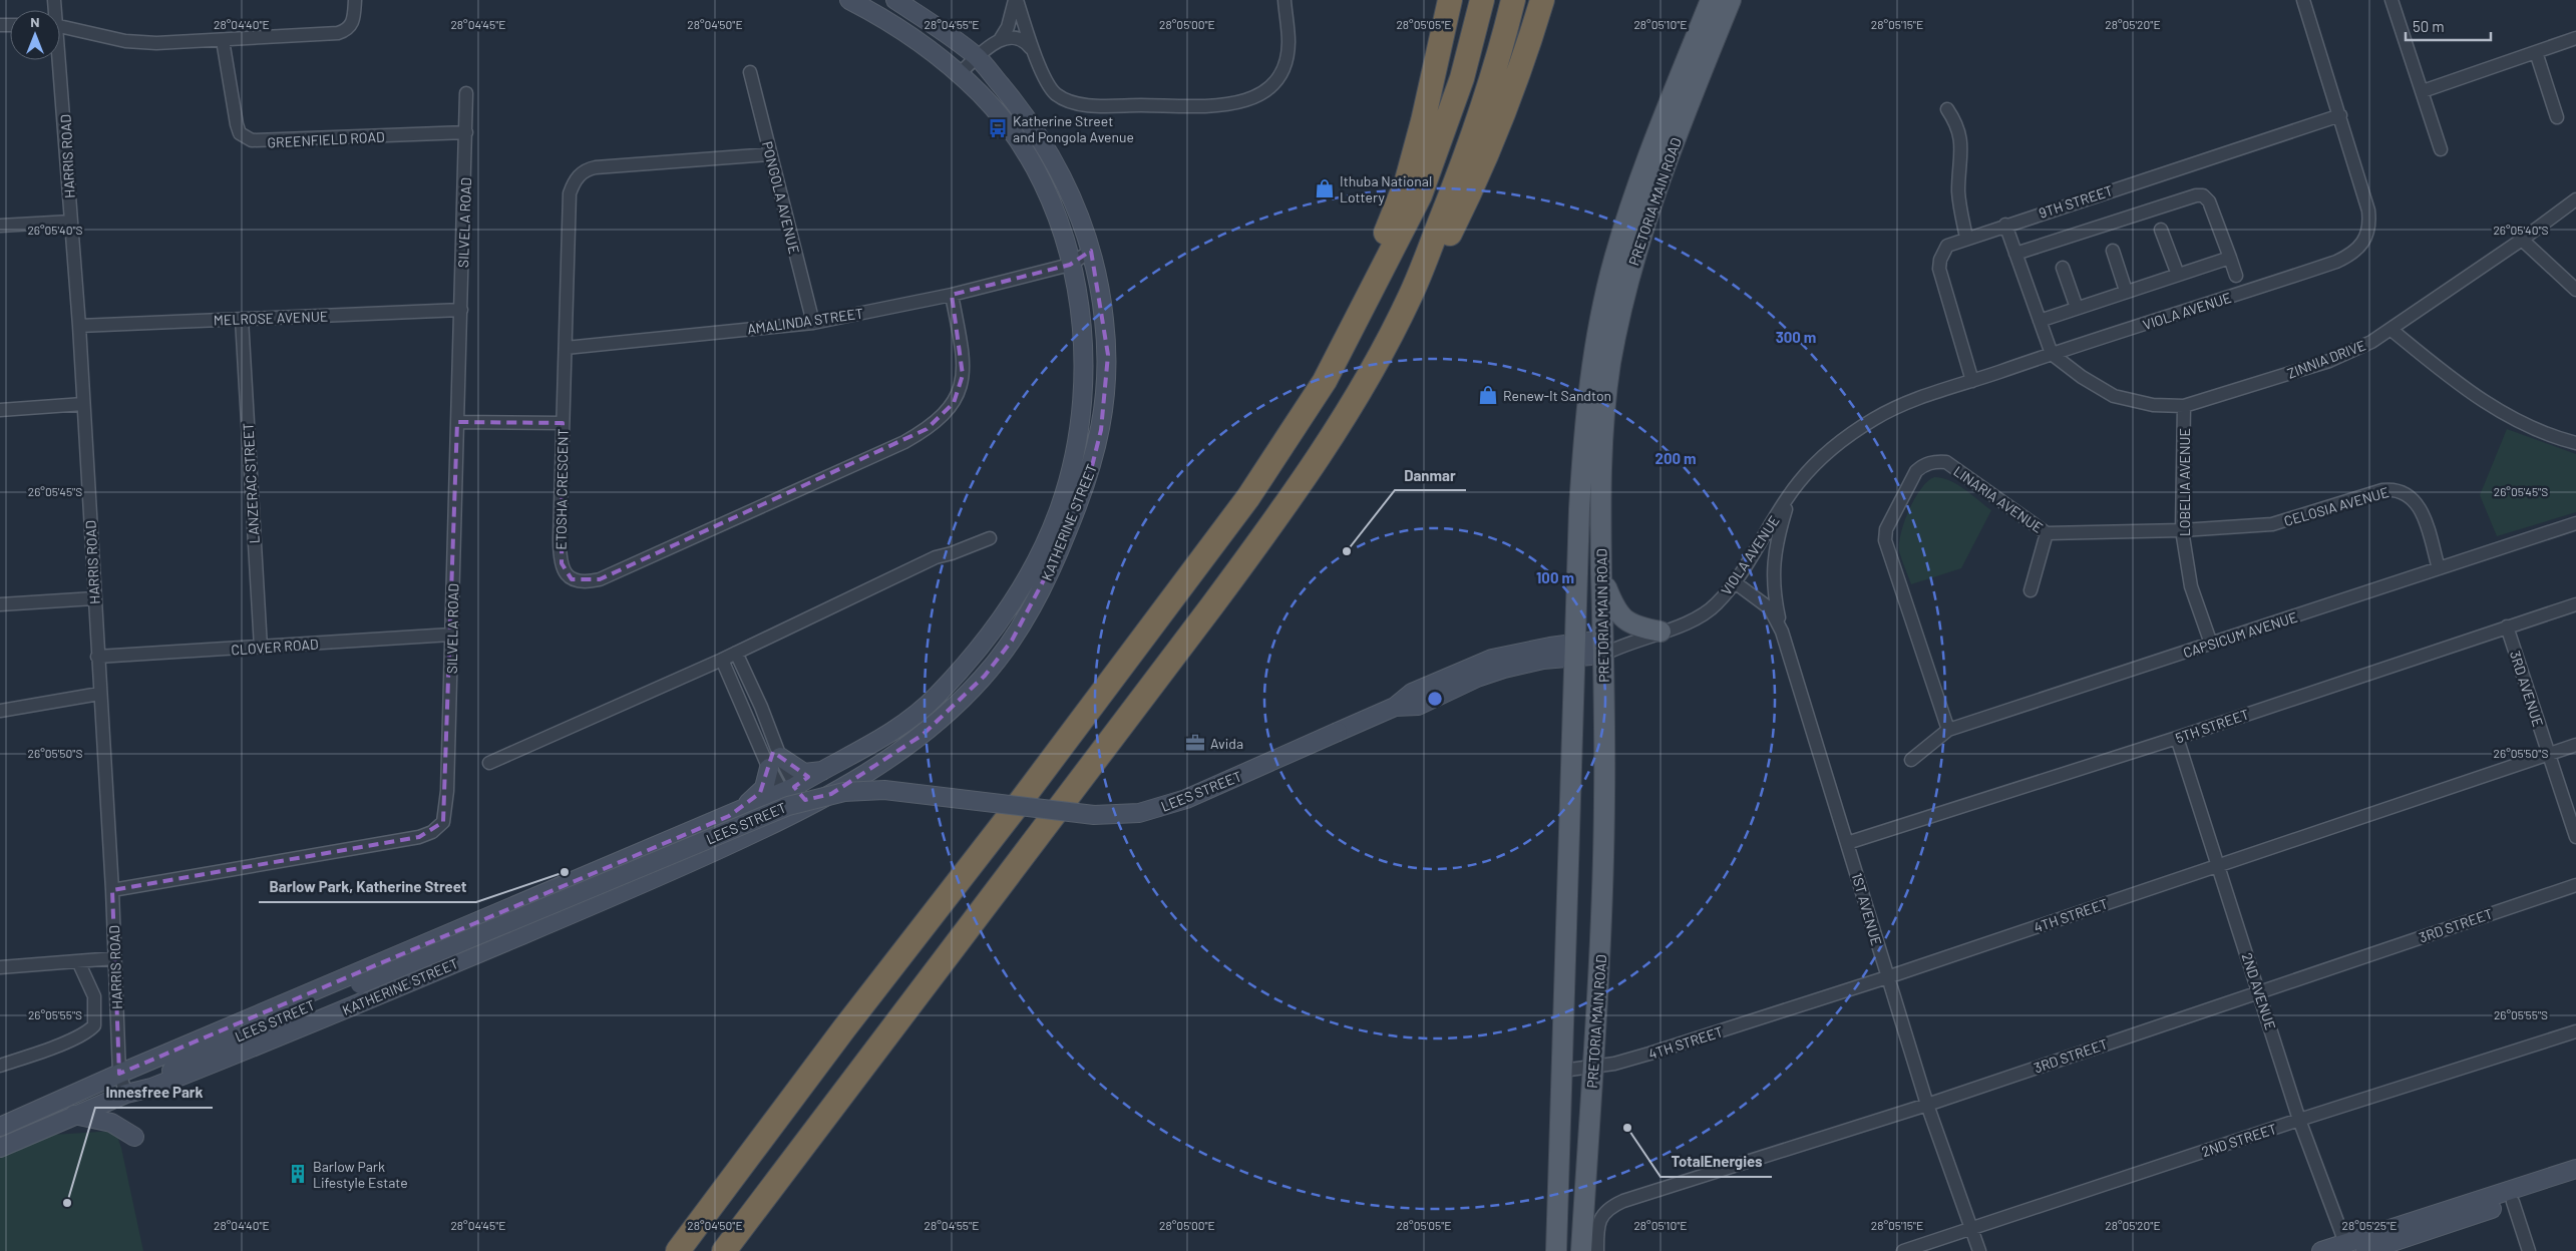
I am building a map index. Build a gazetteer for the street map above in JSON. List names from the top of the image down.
{
  "streets": {
    "main road": ["PRETORIA MAIN ROAD", "KATHERINE STREET", "LEES STREET"],
    "street": [
      "GREENFIELD ROAD",
      "HARRIS ROAD",
      "PONGOLA AVENUE",
      "9TH STREET",
      "SILVELA ROAD",
      "VIOLA AVENUE",
      "MELROSE AVENUE",
      "AMALINDA STREET",
      "ZINNIA DRIVE",
      "LOBELIA AVENUE",
      "LANZERAC STREET",
      "ETOSHA CRESCENT",
      "LINARIA AVENUE",
      "CELOSIA AVENUE",
      "CAPSICUM AVENUE",
      "CLOVER ROAD",
      "3RD AVENUE",
      "5TH STREET",
      "1ST AVENUE",
      "4TH STREET",
      "3RD STREET",
      "2ND AVENUE",
      "2ND STREET"
    ]
  },
  "crossings": [
    ["GREENFIELD ROAD", "SILVELA ROAD"],
    ["HARRIS ROAD", "SILVELA ROAD"],
    ["HARRIS ROAD", "MELROSE AVENUE"],
    ["HARRIS ROAD", "KATHERINE STREET"],
    ["HARRIS ROAD", "CLOVER ROAD"],
    ["HARRIS ROAD", "LEES STREET"],
    ["PONGOLA AVENUE", "AMALINDA STREET"],
    ["PONGOLA AVENUE", "ETOSHA CRESCENT"],
    ["PRETORIA MAIN ROAD", "VIOLA AVENUE"],
    ["PRETORIA MAIN ROAD", "LEES STREET"],
    ["PRETORIA MAIN ROAD", "4TH STREET"],
    ["9TH STREET", "VIOLA AVENUE"],
    ["SILVELA ROAD", "MELROSE AVENUE"],
    ["SILVELA ROAD", "CLOVER ROAD"],
    ["VIOLA AVENUE", "ZINNIA DRIVE"],
    ["VIOLA AVENUE", "LEES STREET"],
    ["VIOLA AVENUE", "1ST AVENUE"],
    ["MELROSE AVENUE", "LANZERAC STREET"],
    ["AMALINDA STREET", "ETOSHA CRESCENT"],
    ["AMALINDA STREET", "KATHERINE STREET"],
    ["ZINNIA DRIVE", "LOBELIA AVENUE"],
    ["LOBELIA AVENUE", "LINARIA AVENUE"],
    ["LOBELIA AVENUE", "CELOSIA AVENUE"],
    ["LOBELIA AVENUE", "CAPSICUM AVENUE"],
    ["LANZERAC STREET", "CLOVER ROAD"],
    ["LINARIA AVENUE", "CELOSIA AVENUE"],
    ["LINARIA AVENUE", "CAPSICUM AVENUE"],
    ["CELOSIA AVENUE", "CAPSICUM AVENUE"],
    ["KATHERINE STREET", "LEES STREET"],
    ["3RD AVENUE", "5TH STREET"],
    ["3RD AVENUE", "4TH STREET"],
    ["5TH STREET", "1ST AVENUE"],
    ["5TH STREET", "2ND AVENUE"],
    ["1ST AVENUE", "4TH STREET"],
    ["1ST AVENUE", "3RD STREET"],
    ["1ST AVENUE", "2ND STREET"],
    ["4TH STREET", "2ND AVENUE"],
    ["3RD STREET", "2ND AVENUE"],
    ["2ND AVENUE", "2ND STREET"]
  ],
  "places": {
    "bus stop": ["Katherine Street and Pongola Avenue"],
    "shop": ["Ithuba National Lottery", "Renew-It Sandton"],
    "other": [
      "Danmar",
      "Barlow Park, Katherine Street",
      "TotalEnergies",
      "Innesfree Park"
    ],
    "office": ["Avida"],
    "building": ["Barlow Park Lifestyle Estate"]
  },
  "scale_bar": "50 m",
  "north": "top",
  "coordinates": [
    "28°04'40\"E",
    "28°04'45\"E",
    "28°04'50\"E",
    "28°04'55\"E",
    "28°05'00\"E",
    "28°05'05\"E",
    "28°05'10\"E",
    "28°05'15\"E",
    "28°05'20\"E",
    "26°05'40\"S",
    "26°05'45\"S",
    "26°05'50\"S",
    "26°05'55\"S",
    "28°05'25\"E"
  ],
  "rings": ["300 m", "200 m", "100 m"]
}
